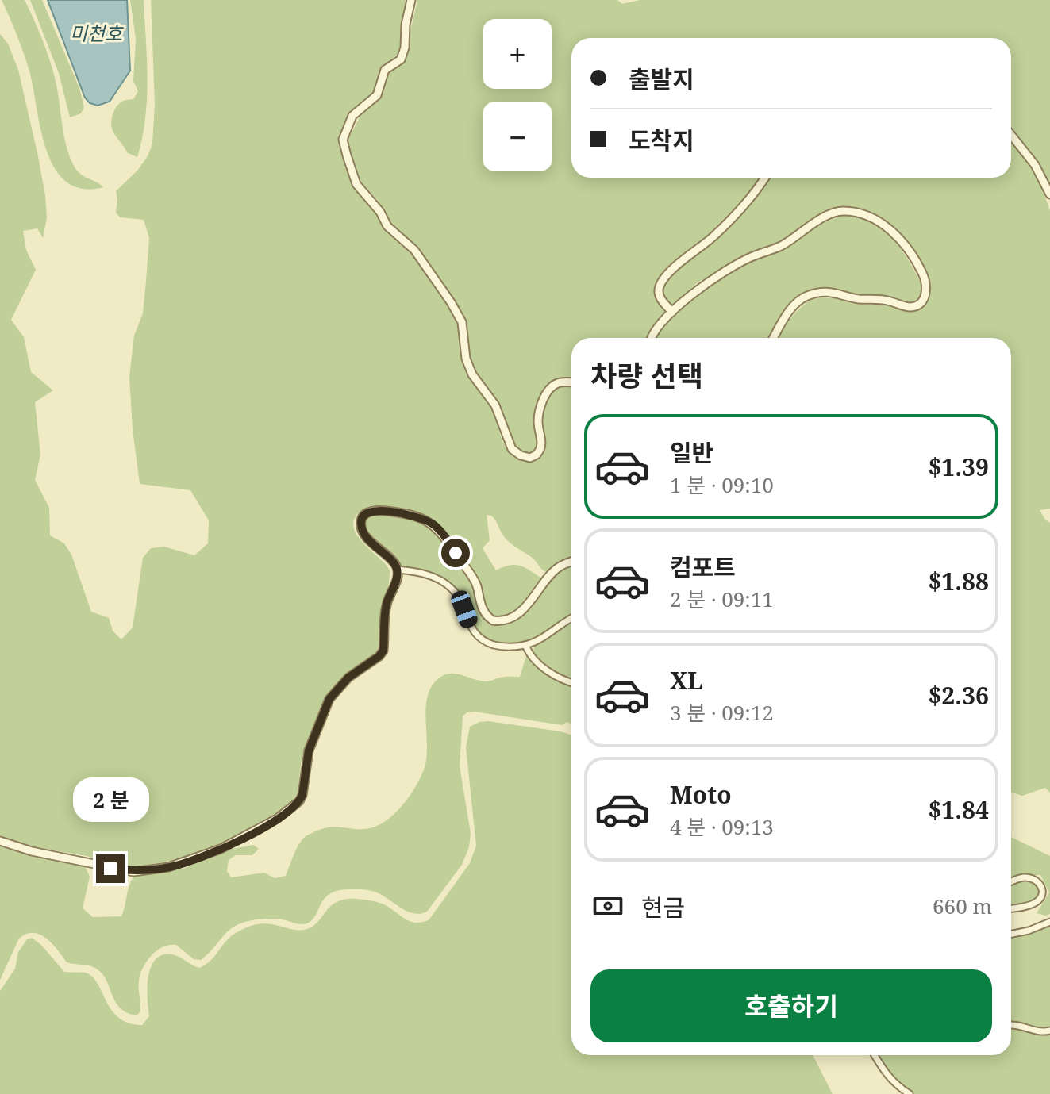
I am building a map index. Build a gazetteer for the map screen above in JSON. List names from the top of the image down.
{
  "water": ["미천호"],
  "page": {
    "map_buttons": ["+", "−"],
    "banner": ["출발지", "도착지"],
    "heading": "차량 선택",
    "list": [
      {
        "name": "일반",
        "note": "1 분 · 09:10",
        "value": "$1.39"
      },
      {
        "name": "컴포트",
        "note": "2 분 · 09:11",
        "value": "$1.88"
      },
      {
        "name": "XL",
        "note": "3 분 · 09:12",
        "value": "$2.36"
      },
      {
        "name": "Moto",
        "note": "4 분 · 09:13",
        "value": "$1.84"
      }
    ],
    "bubble": "2 분",
    "pay": ["현금", "660 m"],
    "buttons": "호출하기"
  }
}
